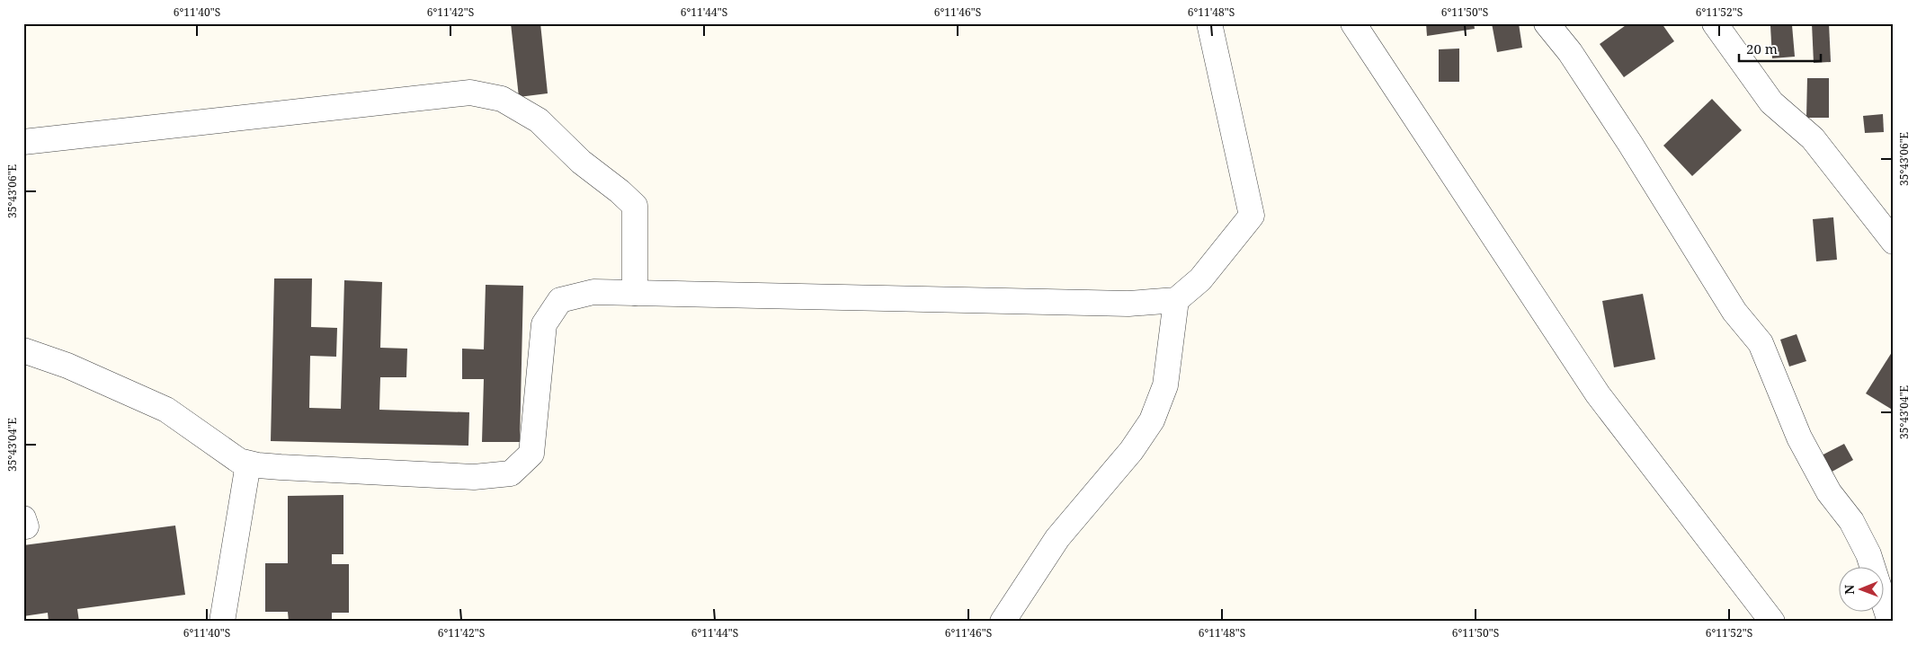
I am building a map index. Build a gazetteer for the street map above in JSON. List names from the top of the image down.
{
  "scale_bar": "20 m",
  "north": "left",
  "coordinates": [
    "6°11'40\"S",
    "6°11'42\"S",
    "6°11'44\"S",
    "6°11'46\"S",
    "6°11'48\"S",
    "6°11'50\"S",
    "6°11'52\"S",
    "35°43'06\"E",
    "35°43'04\"E"
  ]
}
